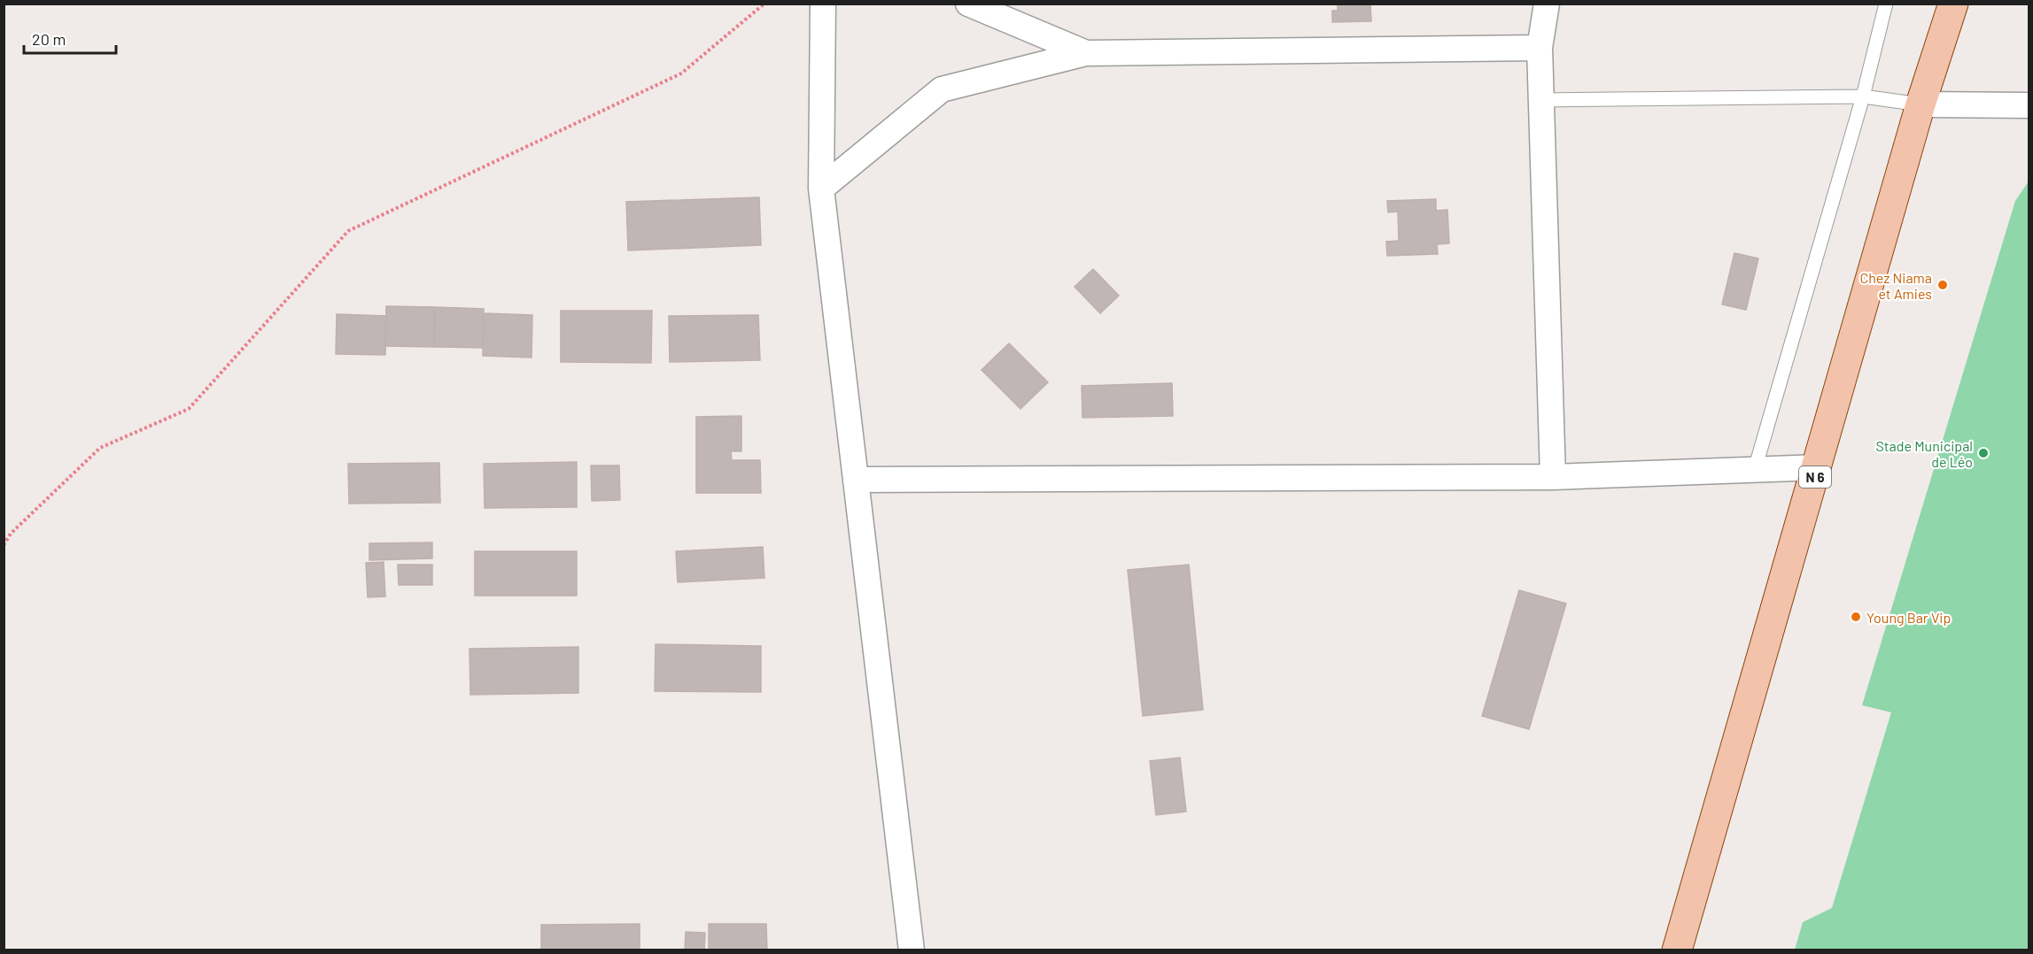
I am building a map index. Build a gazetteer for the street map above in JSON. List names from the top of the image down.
{
  "streets": {
    "main road": ["N 6"]
  },
  "places": ["Chez Niama et Amies", "Stade Municipal de Léo", "Young Bar Vip"],
  "scale_bar": "20 m"
}
